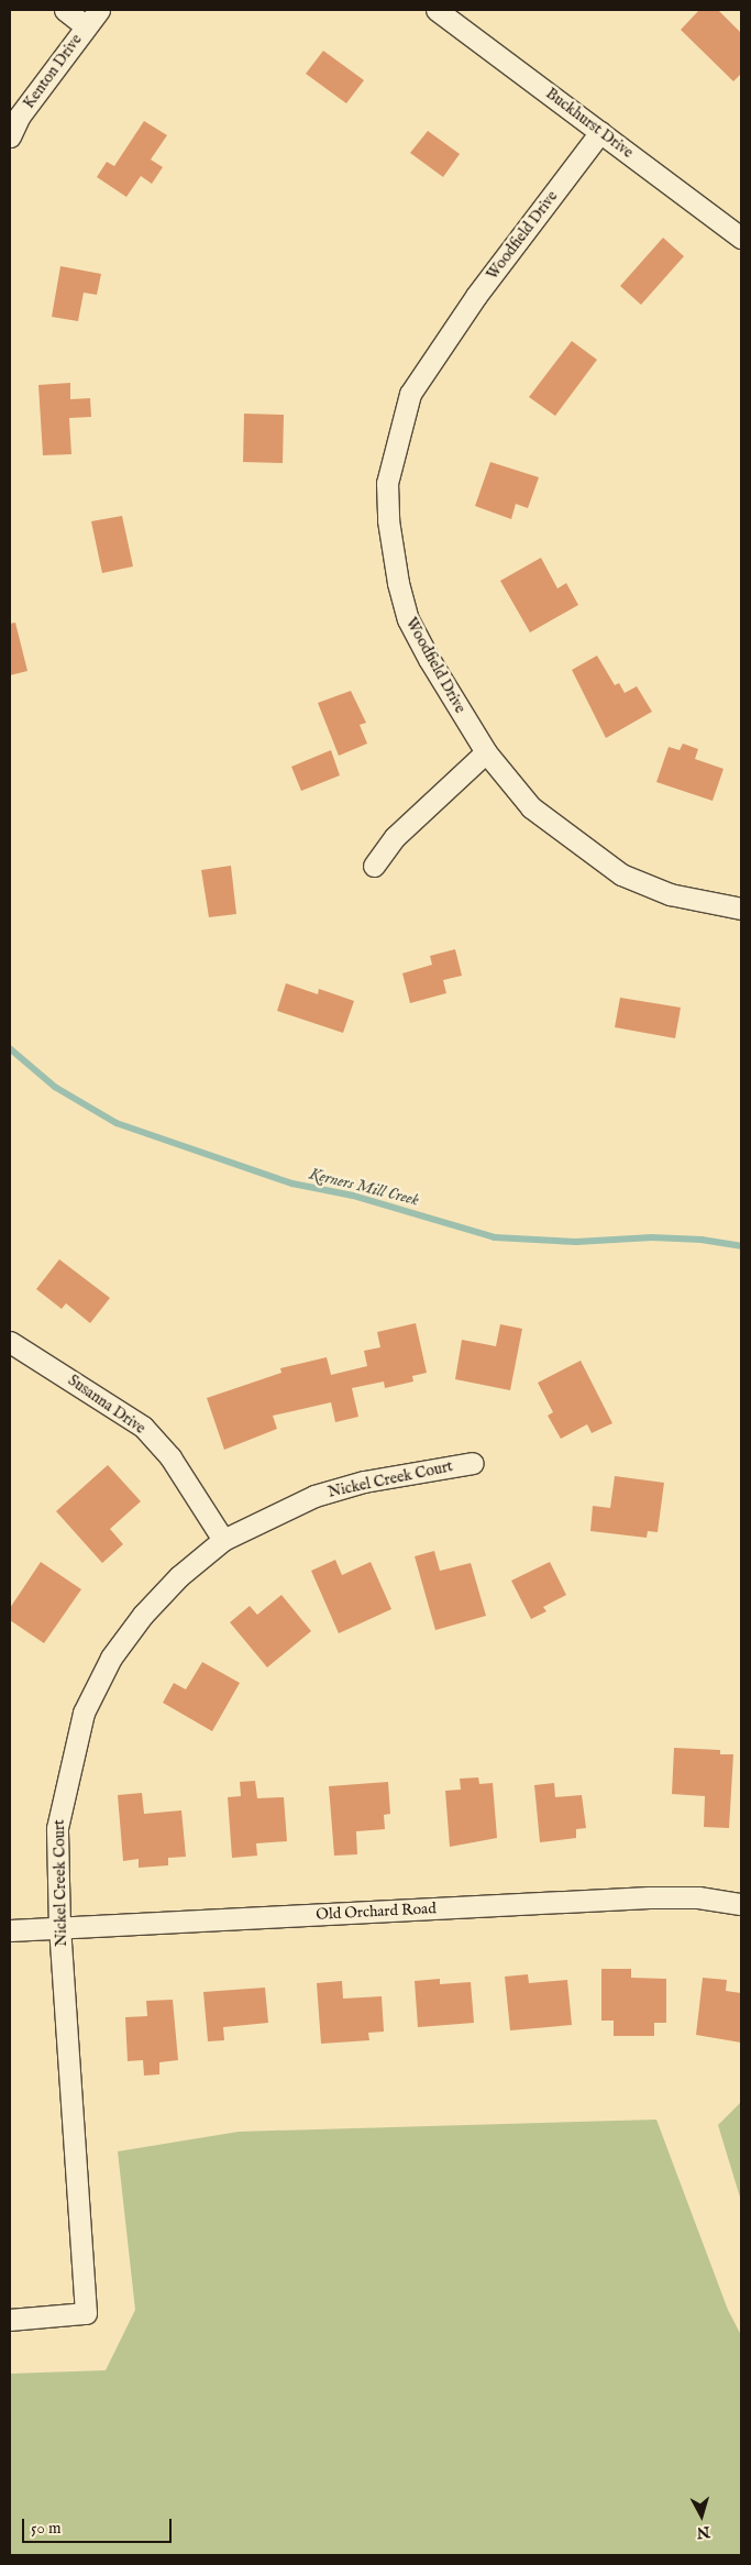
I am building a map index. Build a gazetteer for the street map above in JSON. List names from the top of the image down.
{
  "streets": {
    "street": [
      "Kenton Drive",
      "Buckhurst Drive",
      "Woodfield Drive",
      "Susanna Drive",
      "Nickel Creek Court",
      "Old Orchard Road"
    ]
  },
  "crossings": [
    ["Buckhurst Drive", "Woodfield Drive"],
    ["Susanna Drive", "Nickel Creek Court"],
    ["Nickel Creek Court", "Old Orchard Road"]
  ],
  "water": ["Kerners Mill Creek"],
  "scale_bar": "50 m",
  "north": "bottom"
}
